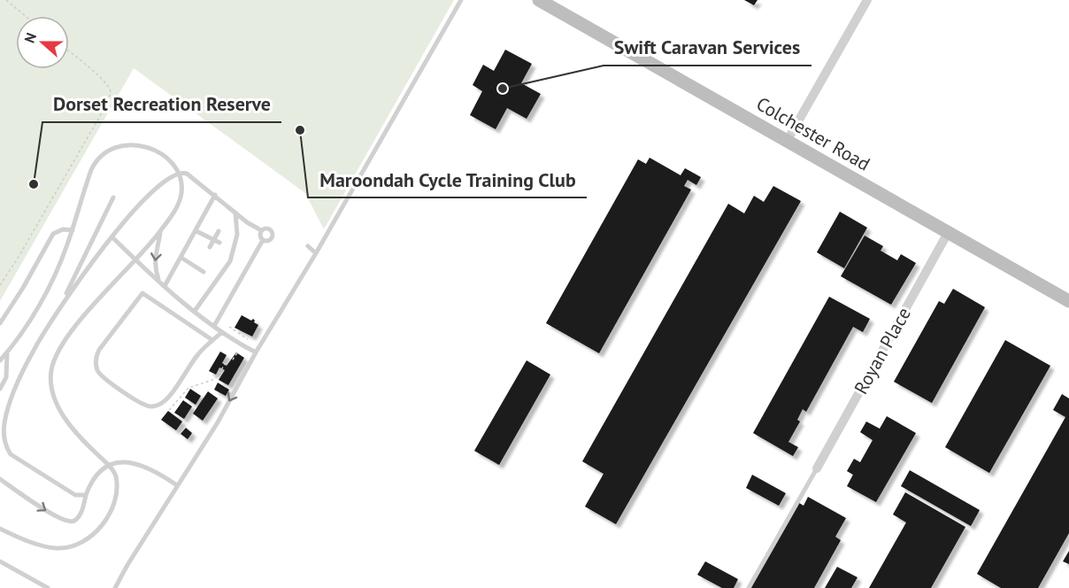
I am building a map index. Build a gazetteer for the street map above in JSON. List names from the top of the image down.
{
  "streets": {
    "main road": ["Colchester Road"],
    "street": ["Royan Place"]
  },
  "crossings": [
    ["Colchester Road", "Royan Place"]
  ],
  "places": ["Swift Caravan Services", "Maroondah Cycle Training Club", "Dorset Recreation Reserve"],
  "north": "left"
}
